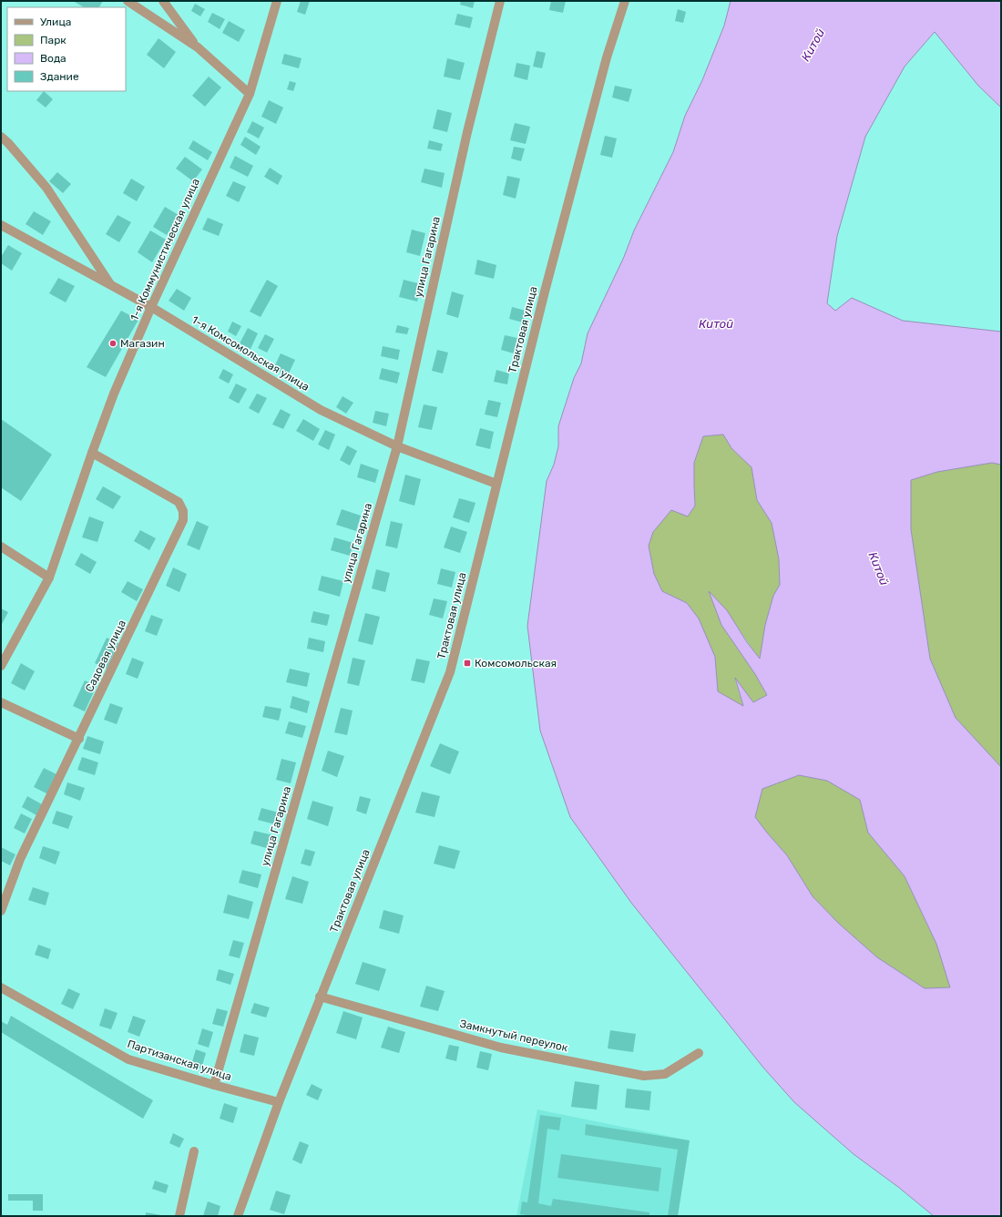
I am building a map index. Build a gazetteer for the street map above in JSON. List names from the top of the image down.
{
  "streets": {
    "street": [
      "1-я Коммунистическая улица",
      "улица Гагарина",
      "Трактовая улица",
      "1-я Комсомольская улица",
      "Садовая улица",
      "Замкнутый переулок",
      "Партизанская улица"
    ]
  },
  "crossings": [
    ["1-я Коммунистическая улица", "1-я Комсомольская улица"],
    ["1-я Коммунистическая улица", "Садовая улица"],
    ["улица Гагарина", "1-я Комсомольская улица"],
    ["улица Гагарина", "Партизанская улица"],
    ["Трактовая улица", "1-я Комсомольская улица"],
    ["Трактовая улица", "Замкнутый переулок"],
    ["Трактовая улица", "Партизанская улица"]
  ],
  "water": ["Китой"],
  "places": {
    "other": ["Магазин"],
    "transit": ["Комсомольская"]
  },
  "legend": [
    "Улица",
    "Парк",
    "Вода",
    "Здание"
  ]
}
